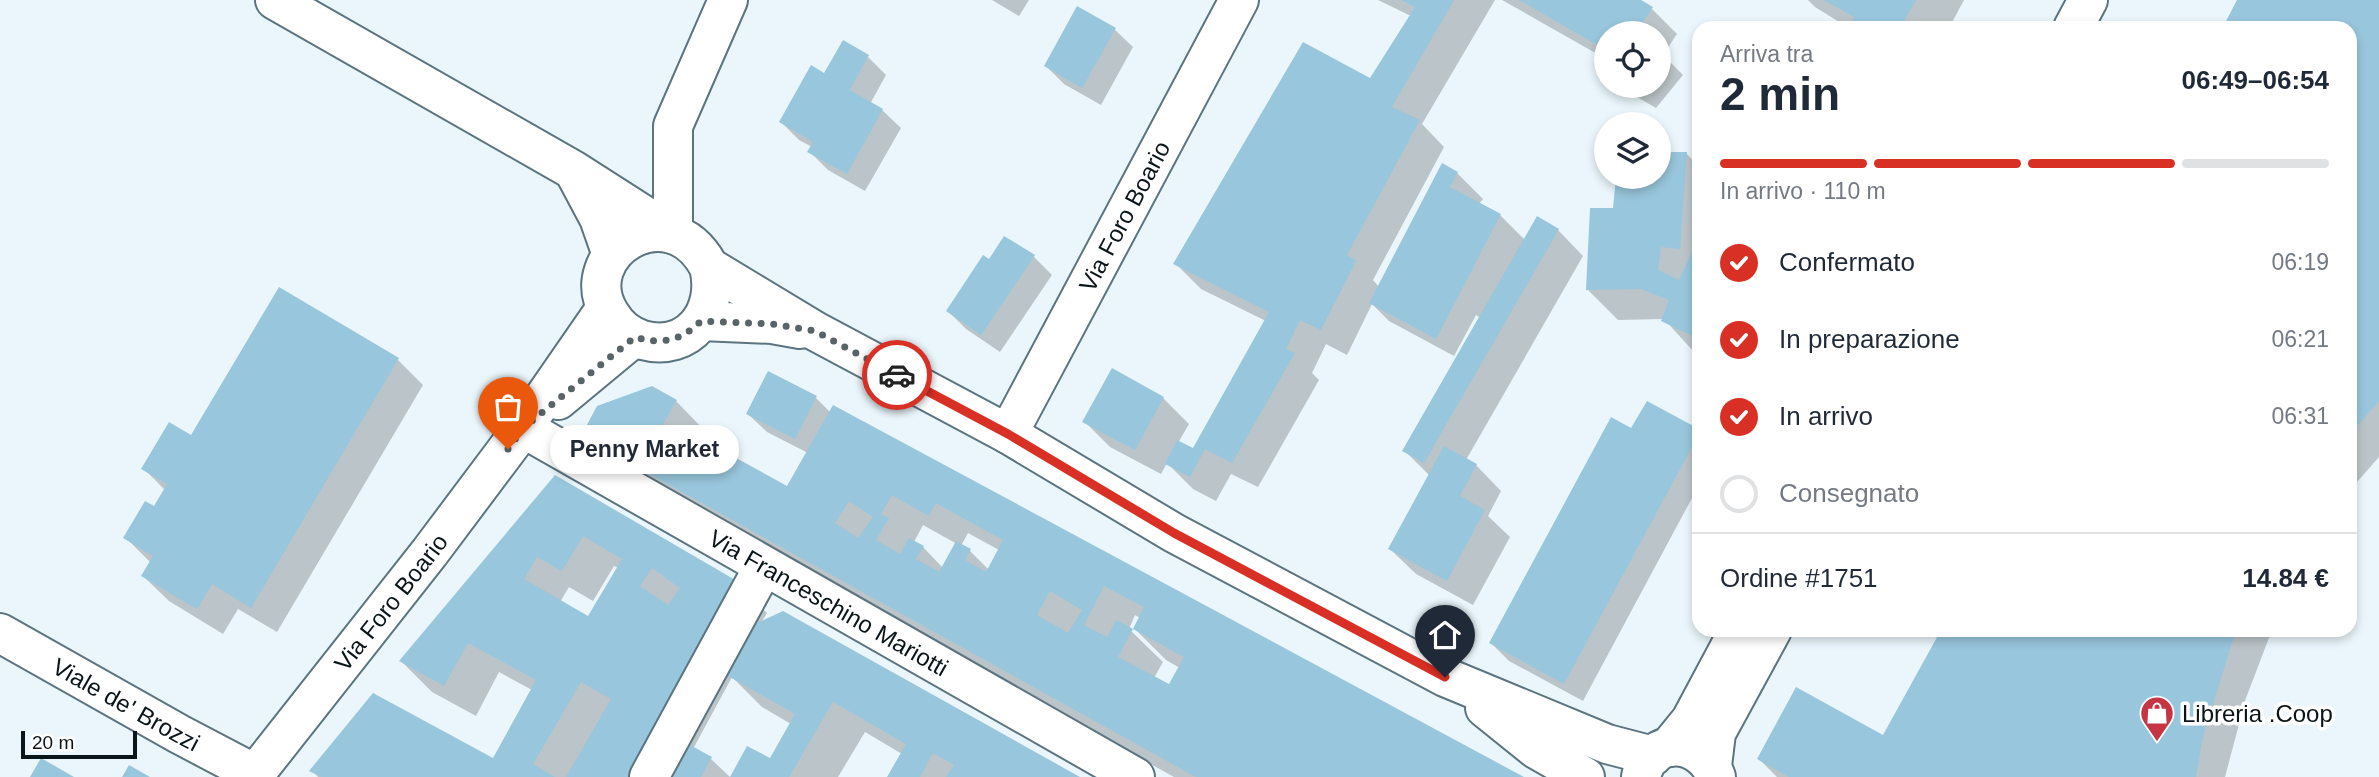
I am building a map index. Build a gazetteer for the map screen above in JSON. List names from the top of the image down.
{
  "streets": {
    "street": ["Via Foro Boario", "Via Franceschino Mariotti", "Viale de' Brozzi"]
  },
  "crossings": [
    ["Via Foro Boario", "Via Franceschino Mariotti"],
    ["Via Foro Boario", "Viale de' Brozzi"]
  ],
  "places": {
    "other": ["Penny Market"],
    "shop": ["Libreria .Coop"]
  },
  "scale_bar": "20 m",
  "page": {
    "heading": ["2 min", "Arriva tra", "06:49–06:54"],
    "panel": ["Ordine #1751", "14.84 €"],
    "bar": "In arrivo · 110 m",
    "list": [
      ["Confermato", "06:19"],
      ["In preparazione", "06:21"],
      ["In arrivo", "06:31"],
      "Consegnato"
    ],
    "bubble": "Penny Market",
    "scale": "20 m"
  }
}
